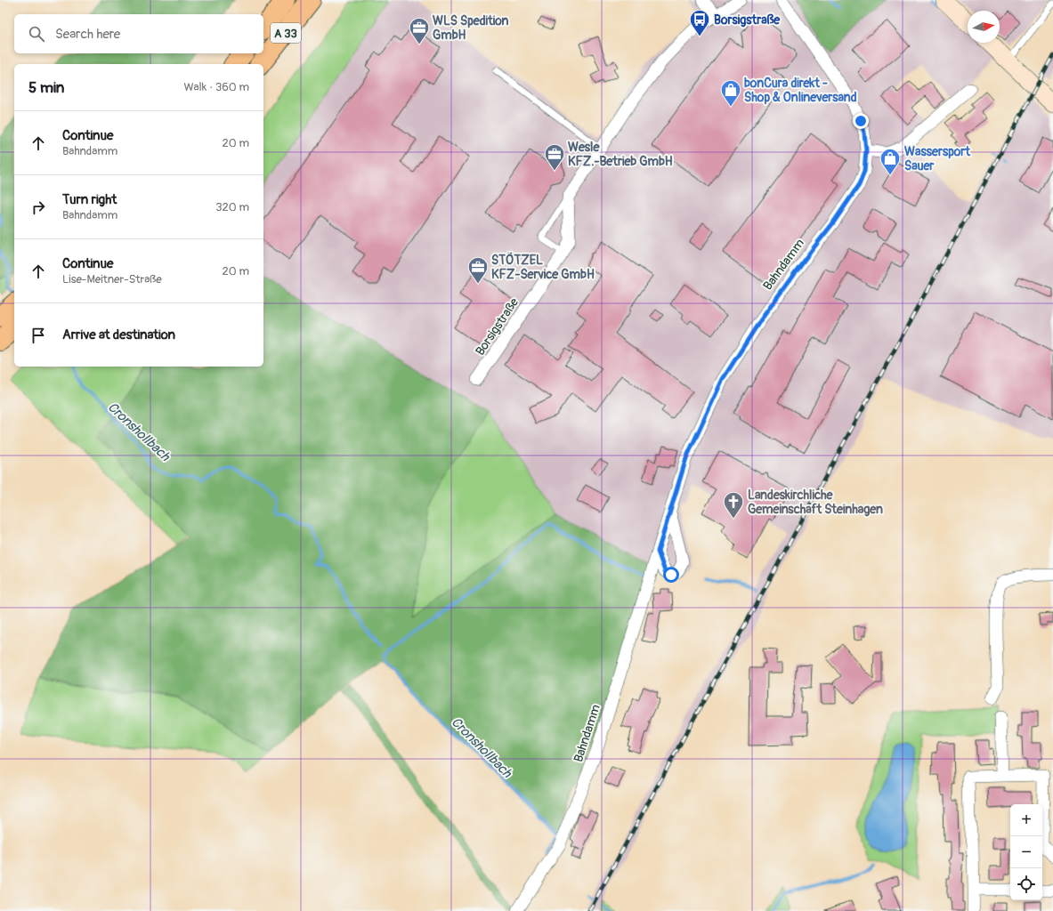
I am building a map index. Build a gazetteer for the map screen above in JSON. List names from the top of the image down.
{
  "streets": {
    "highway": ["A 33"],
    "street": ["Bahndamm", "Borsigstraße"]
  },
  "water": ["Cronshollbach"],
  "places": {
    "bus stop": ["Borsigstraße"],
    "office": ["WLS Spedition GmbH", "Wesle KFZ.-Betrieb GmbH", "STÖTZEL KFZ-Service GmbH"],
    "shop": ["bonCura direkt - Shop & Onlineversand", "Wassersport Sauer"],
    "church": ["Landeskirchliche Gemeinschaft Steinhagen"]
  },
  "north": "right",
  "page": {
    "search": "Search here",
    "heading": ["5 min", "Walk · 360 m"],
    "list": [
      ["Continue", "Bahndamm", "20 m"],
      ["Turn right", "Bahndamm", "320 m"],
      ["Continue", "Lise-Meitner-Straße", "20 m"],
      "Arrive at destination"
    ],
    "map_buttons": ["+", "−"]
  }
}
